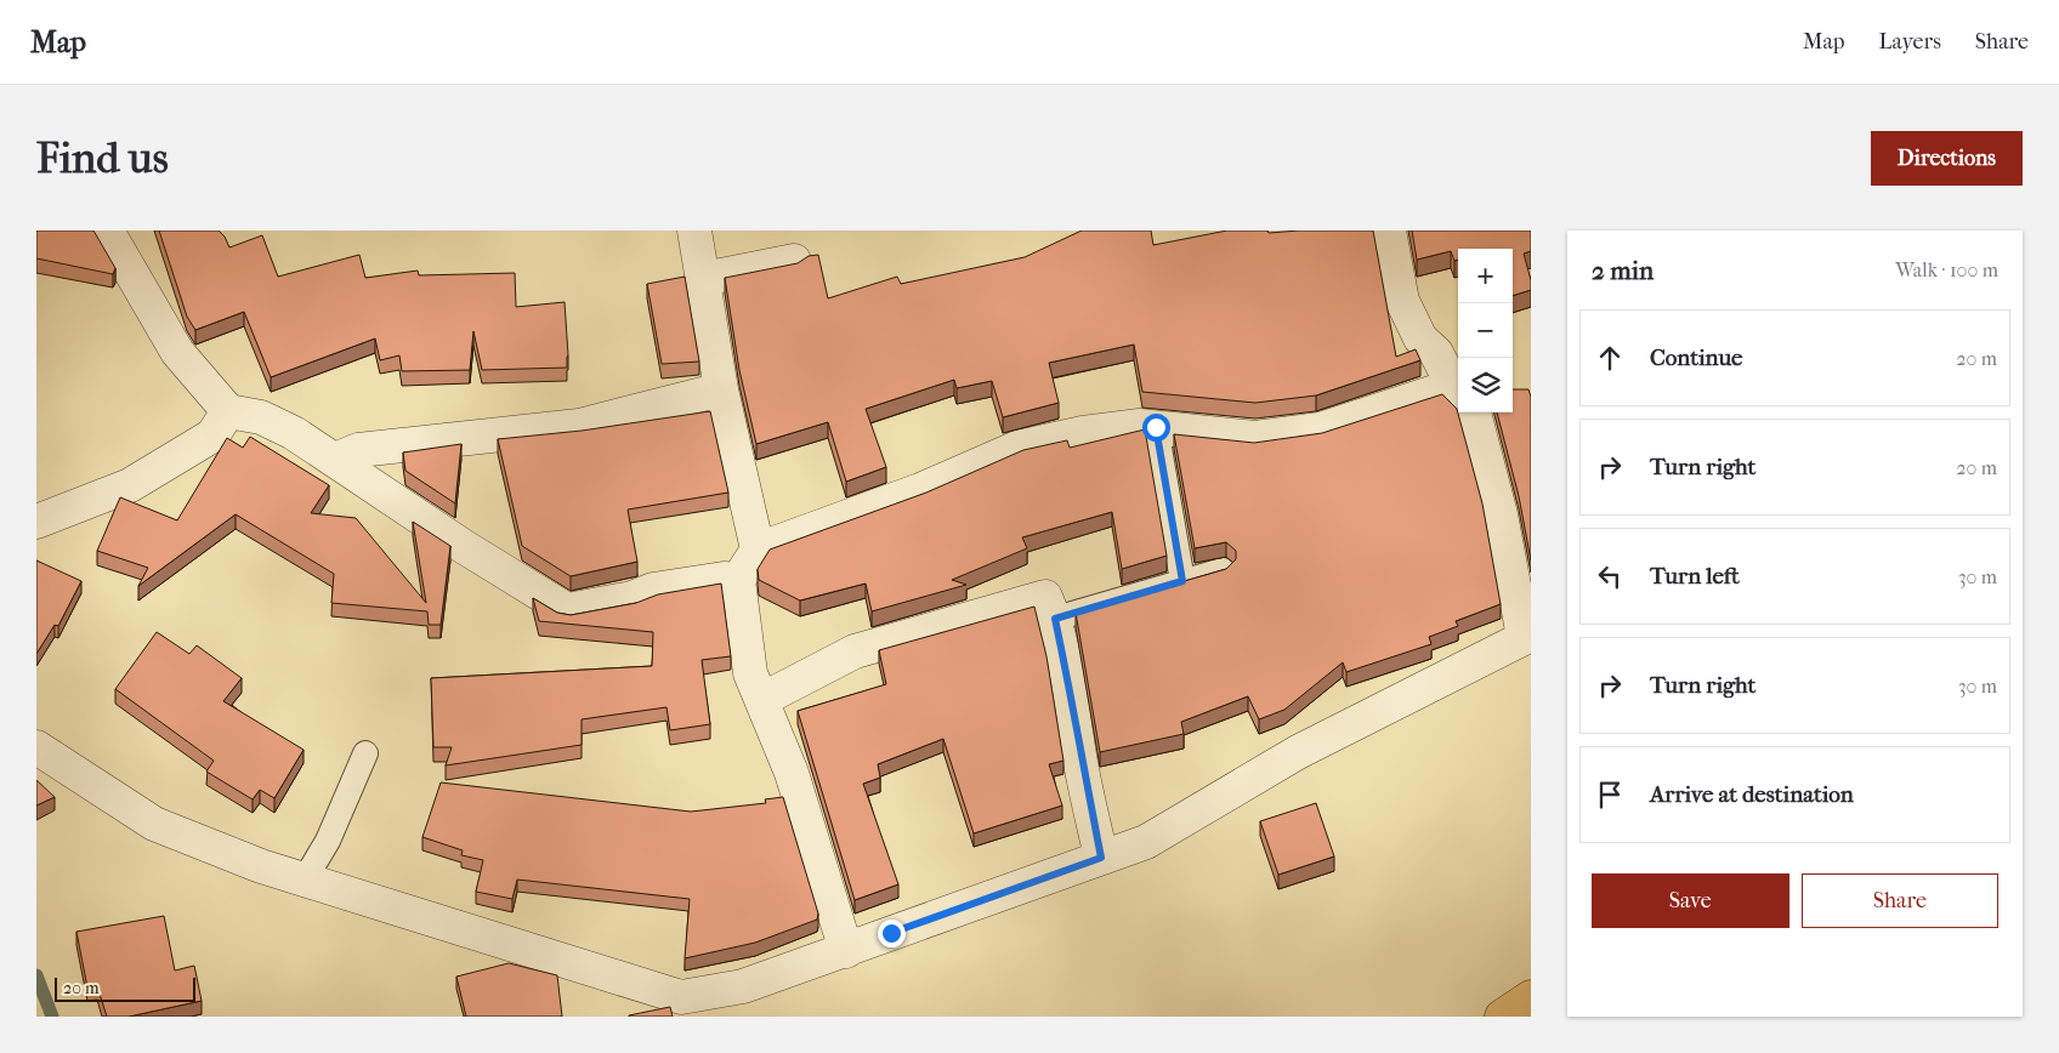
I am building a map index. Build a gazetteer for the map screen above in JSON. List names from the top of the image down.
{
  "scale_bar": "20 m",
  "page": {
    "header": "Map",
    "nav": ["Map", "Layers", "Share"],
    "buttons": [
      "Directions",
      ["Save", "Share"]
    ],
    "title": "Find us",
    "heading": ["2 min", "Walk · 100 m"],
    "map_buttons": ["+", "−"],
    "list": [
      ["Continue", "20 m"],
      ["Turn right", "20 m"],
      ["Turn left", "30 m"],
      ["Turn right", "30 m"],
      "Arrive at destination"
    ],
    "scale": "20 m"
  }
}
